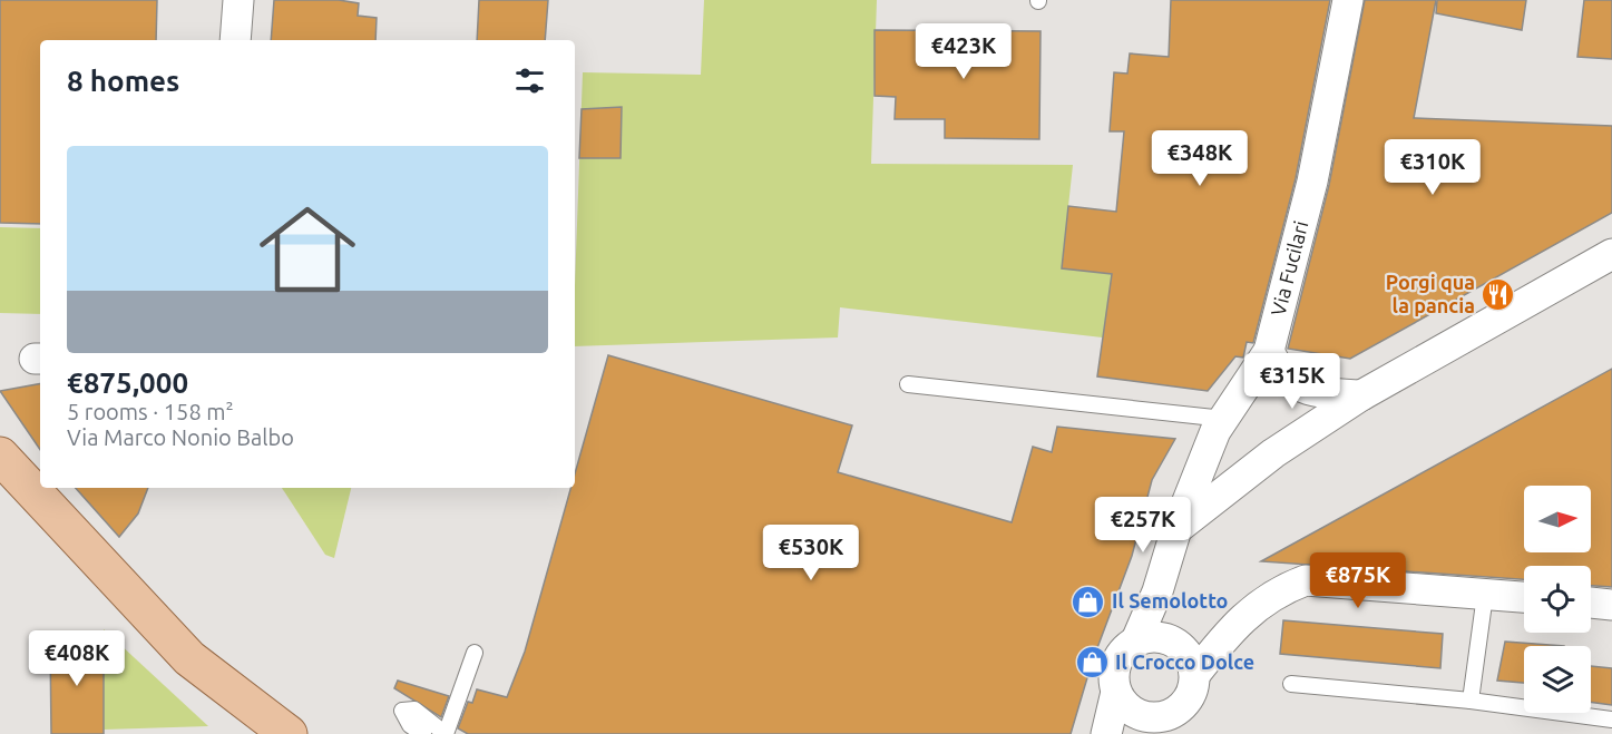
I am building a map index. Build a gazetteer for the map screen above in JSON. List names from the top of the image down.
{
  "streets": {
    "street": ["Via Fucilari"]
  },
  "places": {
    "restaurant": ["Porgi qua la pancia"],
    "shop": ["Il Semolotto", "Il Crocco Dolce"]
  },
  "north": "right",
  "page": {
    "price": [
      "€423K",
      "€348K",
      "€310K",
      "€315K",
      "€257K",
      "€530K",
      "€875K",
      "€408K"
    ],
    "heading": "8 homes",
    "list": [
      {
        "name": "€875,000",
        "note": "5 rooms · 158 m² · Via Marco Nonio Balbo"
      }
    ]
  }
}
